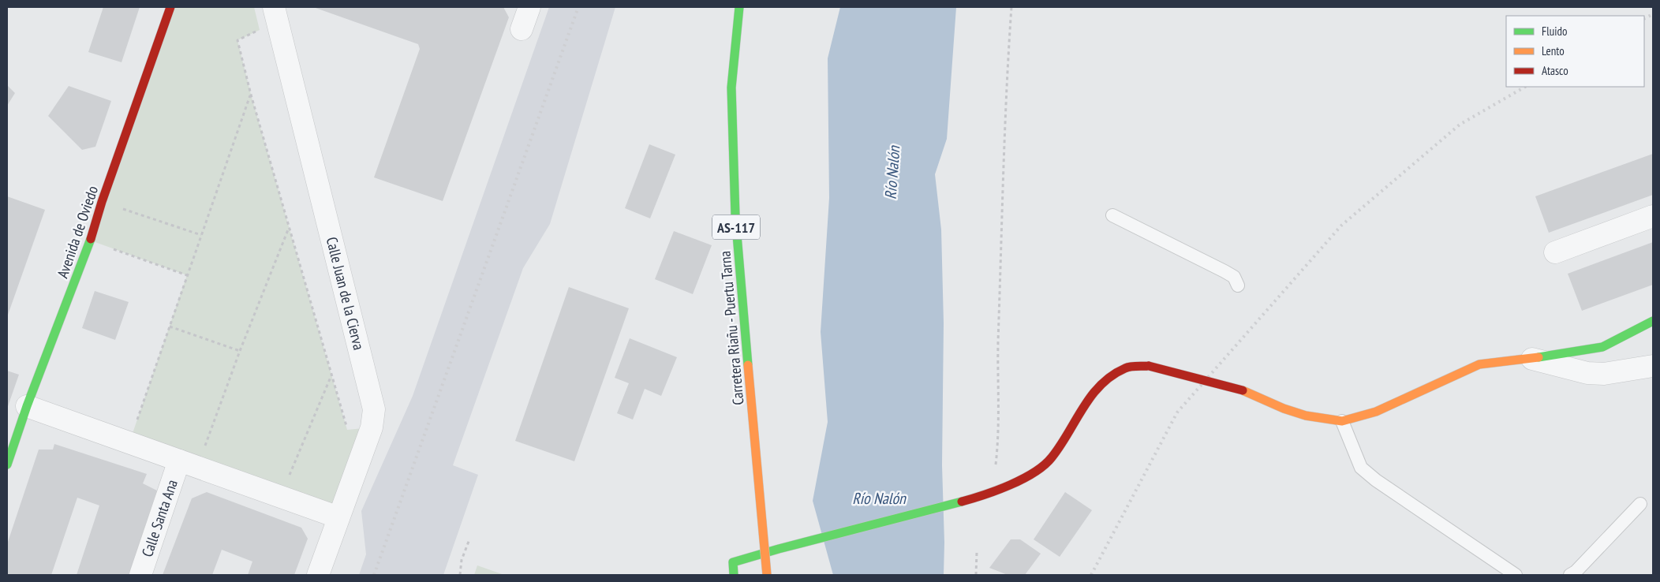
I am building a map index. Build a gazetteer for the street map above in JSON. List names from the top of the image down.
{
  "streets": {
    "street": [
      "AS-117",
      "Avenida de Oviedo",
      "Calle Juan de la Cierva",
      "Carretera Riañu - Puertu Tarna",
      "Calle Santa Ana"
    ]
  },
  "water": ["Río Nalón"],
  "legend": ["Fluido", "Lento", "Atasco"]
}
